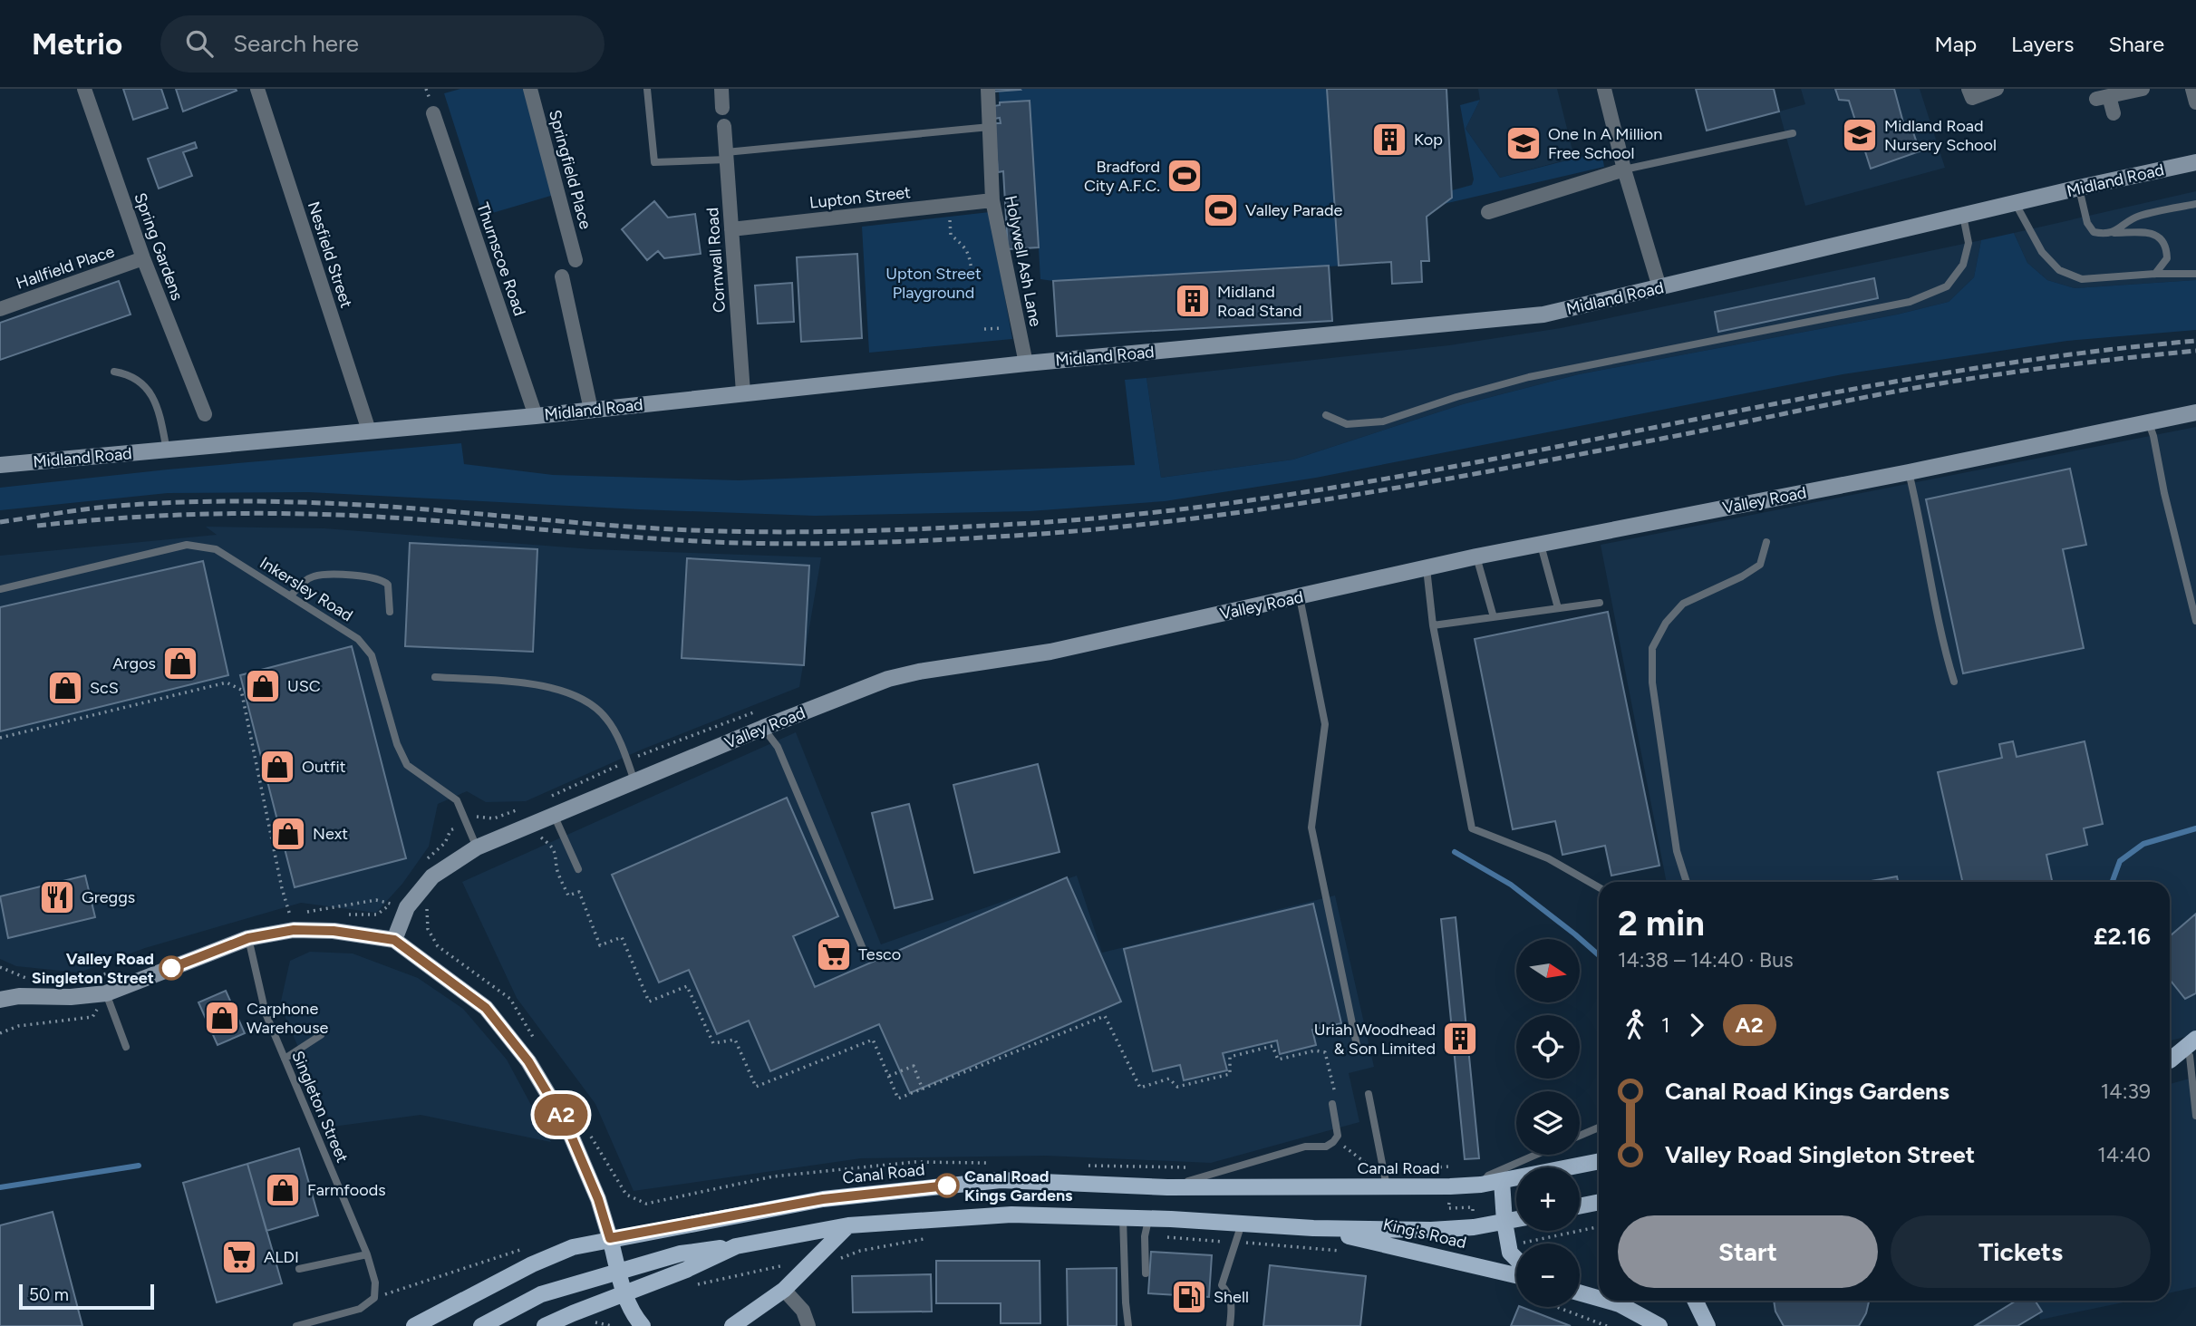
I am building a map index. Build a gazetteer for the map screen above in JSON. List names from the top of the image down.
{
  "streets": {
    "main road": ["Canal Road", "King's Road"],
    "street": [
      "Springfield Place",
      "Midland Road",
      "Lupton Street",
      "Spring Gardens",
      "Nesfield Street",
      "Thurnscoe Road",
      "Cornwall Road",
      "Holywell Ash Lane",
      "Hallfield Place",
      "Valley Road"
    ],
    "lane": ["Inkersley Road", "Singleton Street"]
  },
  "crossings": [
    ["Midland Road", "Nesfield Street"],
    ["Midland Road", "Thurnscoe Road"],
    ["Midland Road", "Cornwall Road"],
    ["Midland Road", "Holywell Ash Lane"],
    ["Lupton Street", "Cornwall Road"],
    ["Lupton Street", "Holywell Ash Lane"],
    ["Spring Gardens", "Hallfield Place"],
    ["Valley Road", "Inkersley Road"]
  ],
  "parks": ["Upton Street Playground"],
  "places": {
    "school or university": ["Midland Road Nursery School", "One In A Million Free School"],
    "building": ["Kop", "Midland Road Stand", "Uriah Woodhead & Son Limited"],
    "sports": ["Bradford City A.F.C.", "Valley Parade"],
    "shop": [
      "Argos",
      "USC",
      "ScS",
      "Outfit",
      "Next",
      "Carphone Warehouse",
      "Farmfoods"
    ],
    "restaurant": ["Greggs"],
    "supermarket": ["Tesco", "ALDI"],
    "other": ["Valley Road Singleton Street", "Canal Road Kings Gardens"],
    "fuel station": ["Shell"]
  },
  "lines": ["bus line A2"],
  "scale_bar": "50 m",
  "north": "right",
  "page": {
    "header": "Metrio",
    "search": "Search here",
    "nav": ["Map", "Layers", "Share"],
    "on_map": "A2",
    "heading": ["2 min", "14:38 – 14:40 · Bus", "£2.16"],
    "map_buttons": ["+", "−"],
    "legs": ["1", "A2"],
    "list": [
      {
        "name": "Canal Road Kings Gardens",
        "value": "14:39"
      },
      {
        "name": "Valley Road Singleton Street",
        "value": "14:40"
      }
    ],
    "buttons": ["Start", "Tickets"],
    "scale": "50 m"
  }
}
